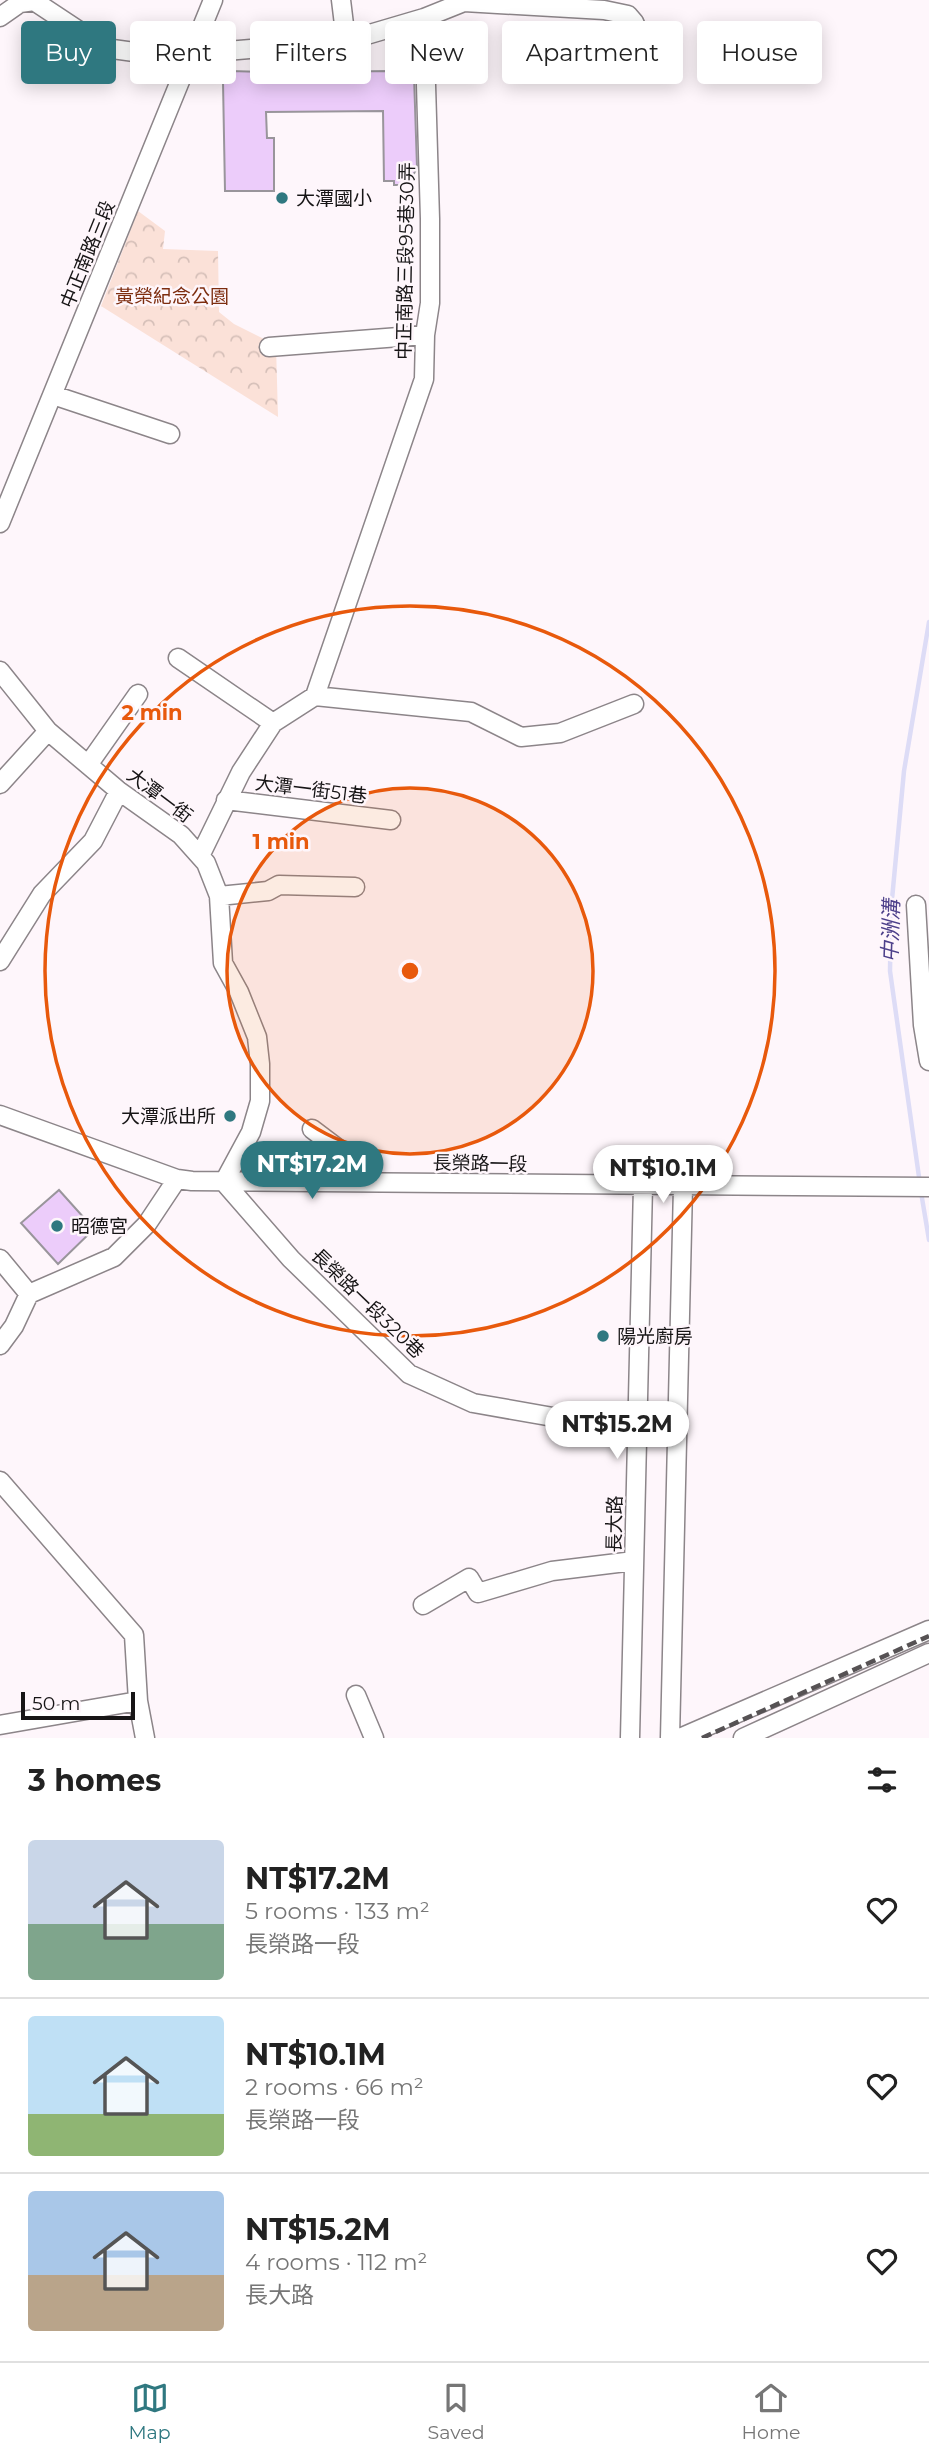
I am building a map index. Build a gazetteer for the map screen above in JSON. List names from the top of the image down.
{
  "streets": {
    "street": [
      "中正南路三段",
      "中正南路三段95巷30弄",
      "大潭一街51巷",
      "大潭一街",
      "長榮路一段",
      "長榮路一段320巷",
      "長大路"
    ]
  },
  "crossings": [
    ["中正南路三段95巷30弄", "大潭一街51巷"],
    ["大潭一街51巷", "大潭一街"],
    ["大潭一街", "長榮路一段"],
    ["大潭一街", "長榮路一段320巷"],
    ["長榮路一段", "長榮路一段320巷"],
    ["長榮路一段", "長大路"],
    ["長榮路一段320巷", "長大路"]
  ],
  "water": ["中洲溝"],
  "parks": ["黃榮紀念公園"],
  "places": [
    "大潭國小",
    "大潭派出所",
    "昭德宮",
    "陽光廚房"
  ],
  "scale_bar": "50 m",
  "page": {
    "chip": [
      "Buy",
      "Rent",
      "Filters",
      "New",
      "Apartment",
      "House"
    ],
    "price": ["NT$17.2M", "NT$10.1M", "NT$15.2M"],
    "scale": "50 m",
    "heading": "3 homes",
    "list": [
      {
        "name": "NT$17.2M",
        "note": "5 rooms · 133 m² · 長榮路一段"
      },
      {
        "name": "NT$10.1M",
        "note": "2 rooms · 66 m² · 長榮路一段"
      },
      {
        "name": "NT$15.2M",
        "note": "4 rooms · 112 m² · 長大路"
      }
    ],
    "tabs": ["Map", "Saved", "Home"]
  },
  "rings": ["2 min", "1 min"]
}
